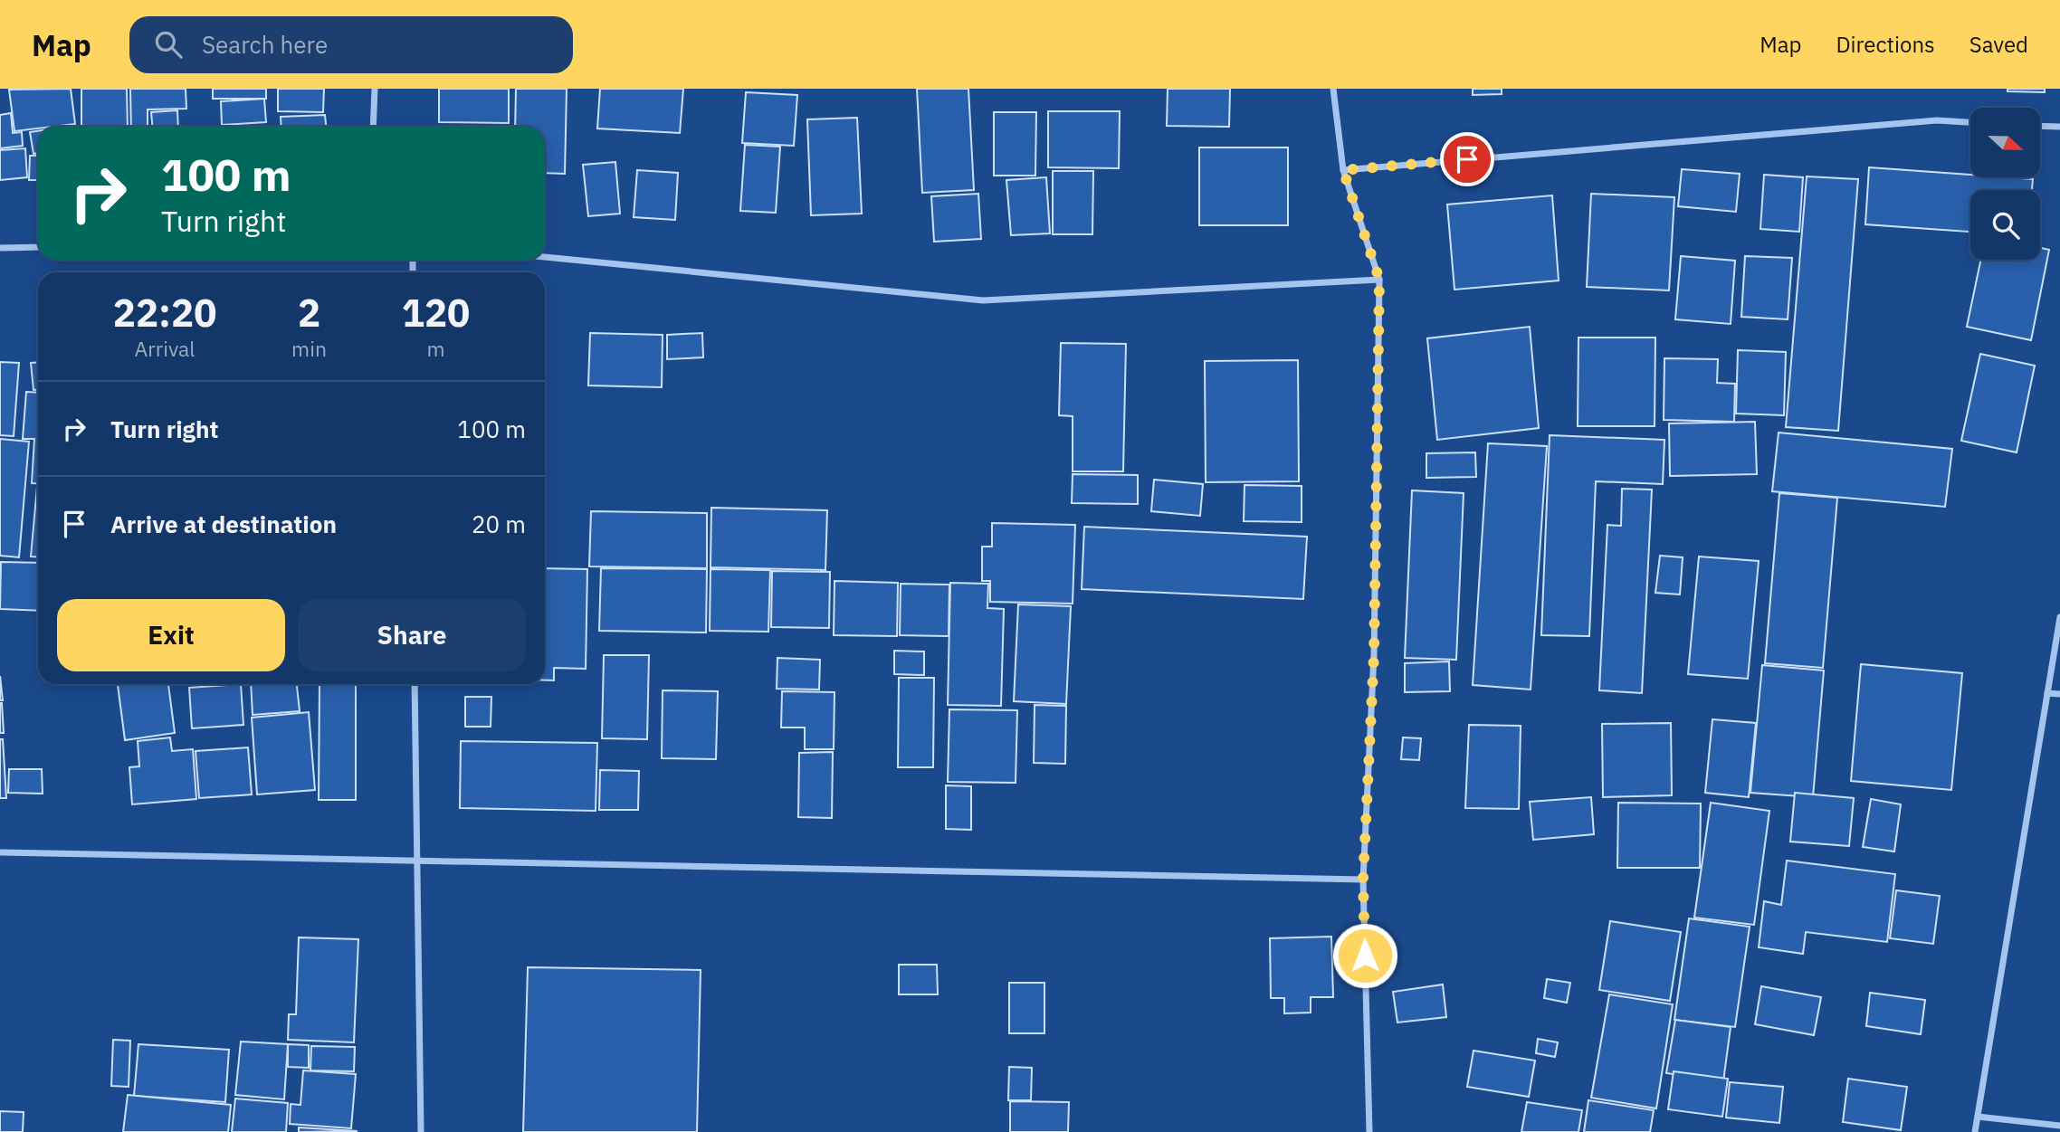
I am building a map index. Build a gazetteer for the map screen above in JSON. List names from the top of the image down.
{
  "north": "right",
  "page": {
    "header": "Map",
    "search": "Search here",
    "nav": ["Map", "Directions", "Saved"],
    "turn": ["100 m", "Turn right"],
    "eta": [
      "22:20",
      "Arrival",
      "2",
      "min",
      "120",
      "m"
    ],
    "list": [
      {
        "name": "Turn right",
        "value": "100 m"
      },
      {
        "name": "Arrive at destination",
        "value": "20 m"
      }
    ],
    "buttons": ["Exit", "Share"]
  }
}
